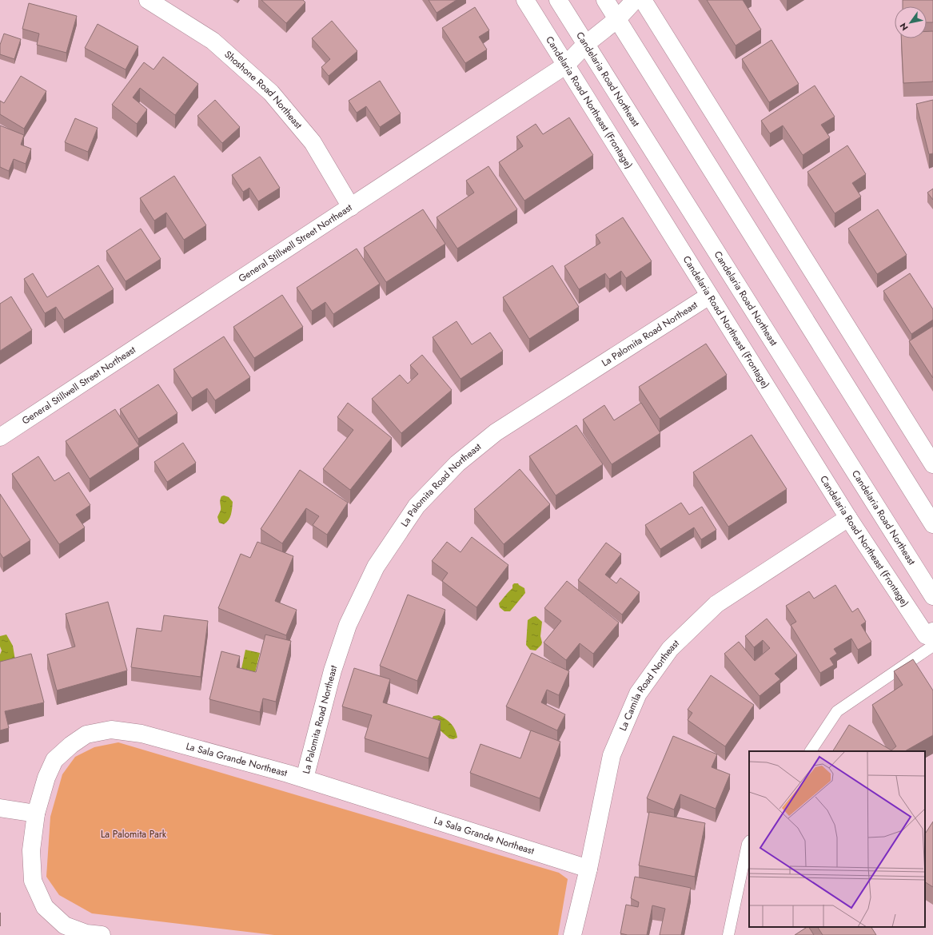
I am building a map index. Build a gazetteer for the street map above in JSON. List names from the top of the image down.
{
  "streets": {
    "street": [
      "Candelaria Road Northeast",
      "Shoshone Road Northeast",
      "Candelaria Road Northeast (Frontage)",
      "General Stillwell Street Northeast",
      "La Palomita Road Northeast",
      "La Camila Road Northeast",
      "La Sala Grande Northeast"
    ]
  },
  "crossings": [
    ["Candelaria Road Northeast", "General Stillwell Street Northeast"],
    ["Shoshone Road Northeast", "General Stillwell Street Northeast"],
    ["Candelaria Road Northeast (Frontage)", "General Stillwell Street Northeast"],
    ["Candelaria Road Northeast (Frontage)", "La Palomita Road Northeast"],
    ["Candelaria Road Northeast (Frontage)", "La Camila Road Northeast"],
    ["La Palomita Road Northeast", "La Sala Grande Northeast"],
    ["La Camila Road Northeast", "La Sala Grande Northeast"]
  ],
  "parks": ["La Palomita Park"],
  "north": "bottom left"
}
